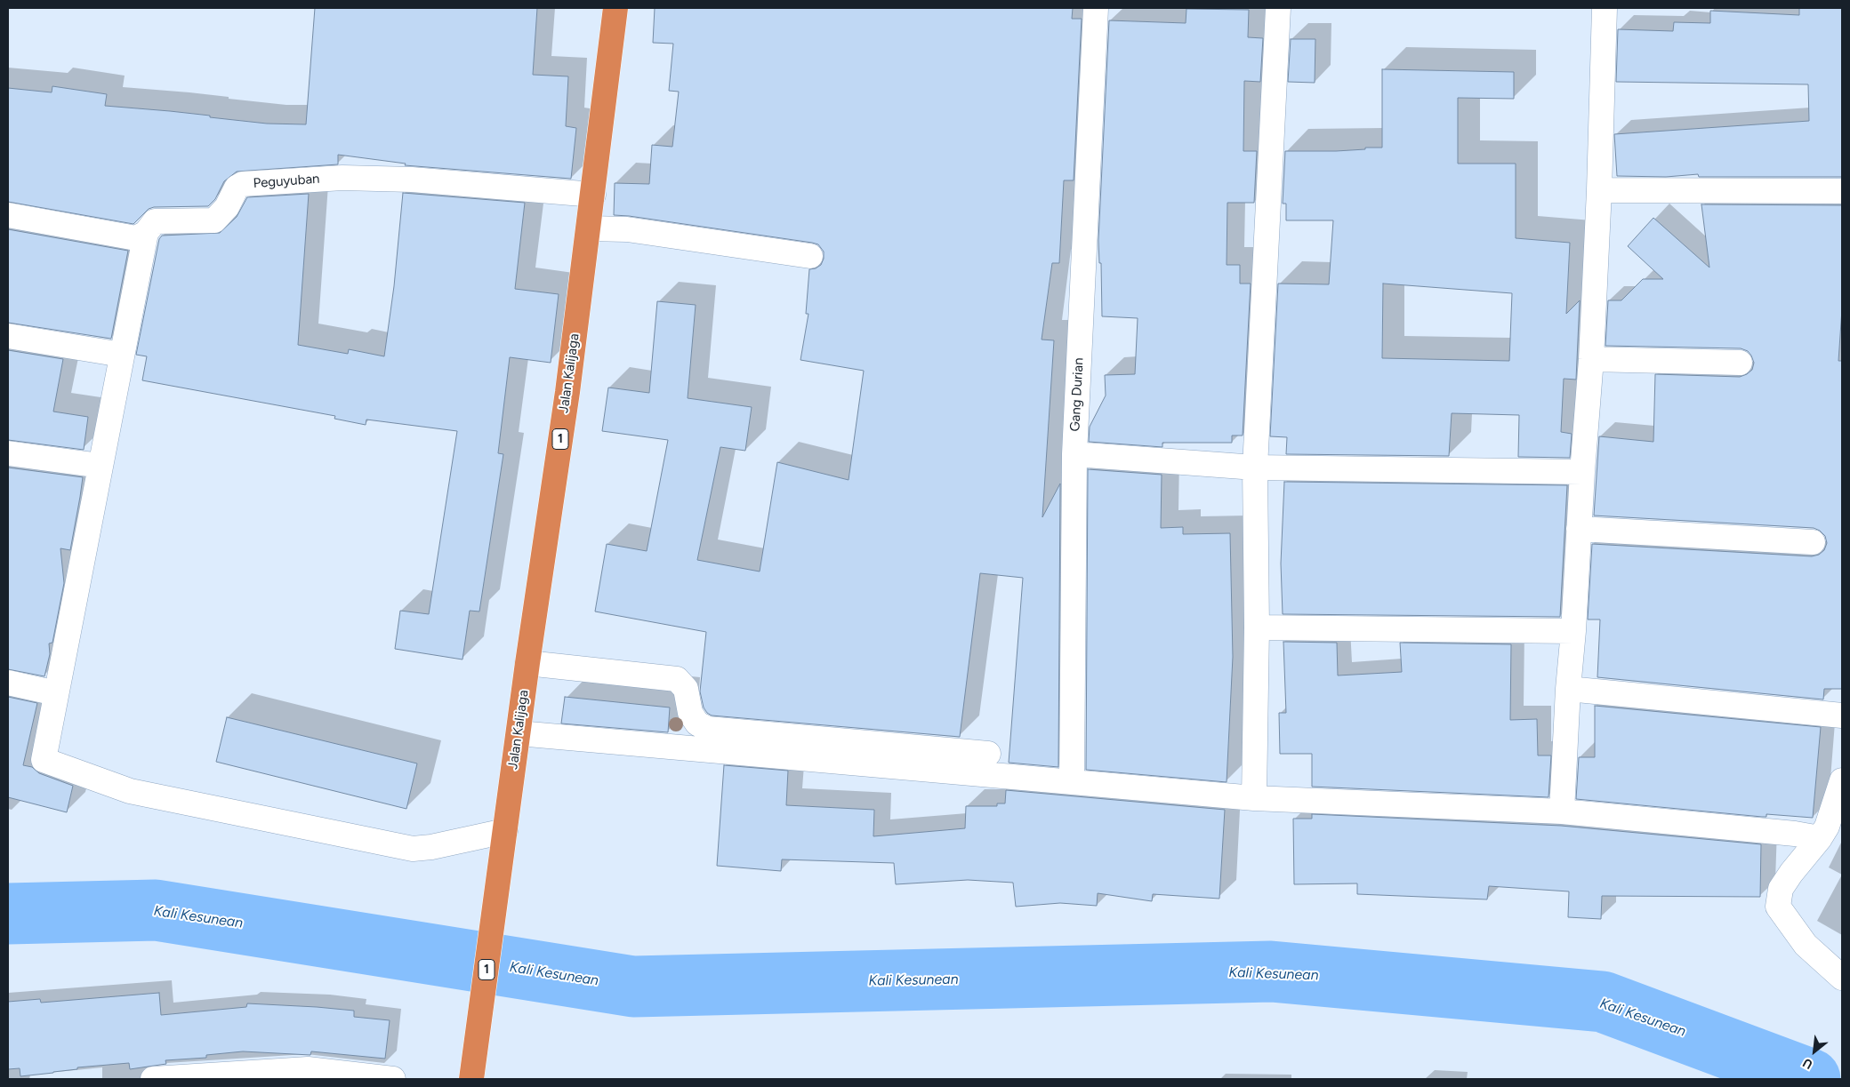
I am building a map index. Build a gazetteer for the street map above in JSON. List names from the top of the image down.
{
  "streets": {
    "highway": ["Jalan Kalijaga", "1"],
    "street": ["Peguyuban", "Gang Durian"]
  },
  "crossings": [
    ["Peguyuban", "Jalan Kalijaga"]
  ],
  "water": ["Kali Kesunean"],
  "north": "bottom left"
}
